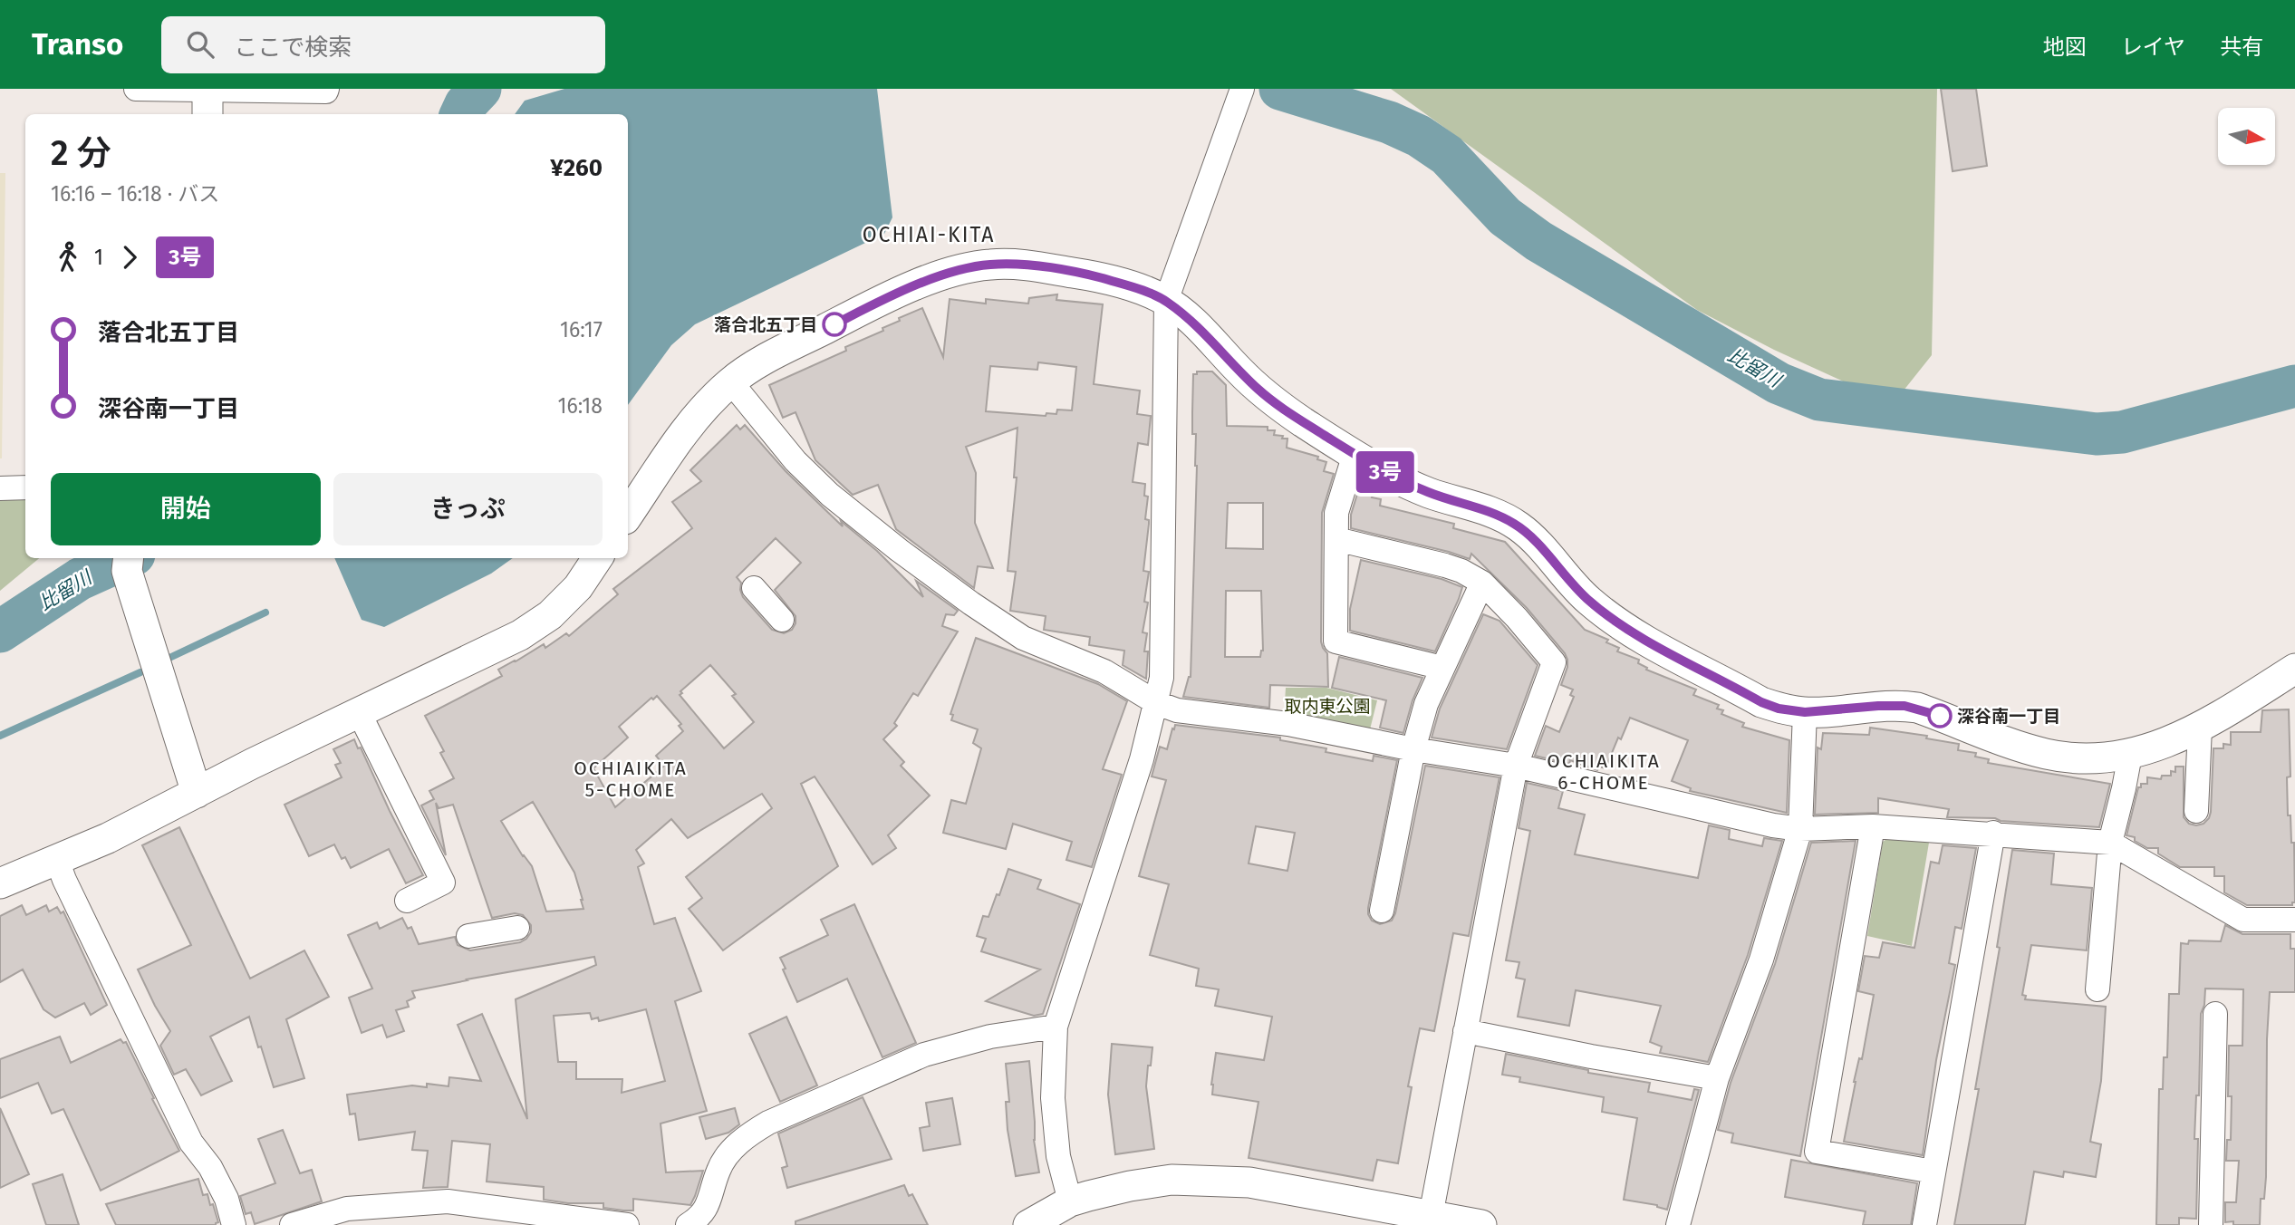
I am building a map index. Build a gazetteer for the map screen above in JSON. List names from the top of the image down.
{
  "districts": ["OCHIAI-KITA", "OCHIAIKITA 6-CHOME", "OCHIAIKITA 5-CHOME"],
  "water": ["比留川"],
  "parks": ["取内東公園"],
  "places": ["落合北五丁目", "深谷南一丁目"],
  "lines": ["bus line 3号"],
  "north": "right",
  "page": {
    "header": "Transo",
    "search": "ここで検索",
    "nav": ["地図", "レイヤ", "共有"],
    "on_map": "3号",
    "heading": ["2 分", "16:16 – 16:18 · バス", "¥260"],
    "legs": ["1", "3号"],
    "list": [
      {
        "name": "落合北五丁目",
        "value": "16:17"
      },
      {
        "name": "深谷南一丁目",
        "value": "16:18"
      }
    ],
    "buttons": ["開始", "きっぷ"]
  }
}
